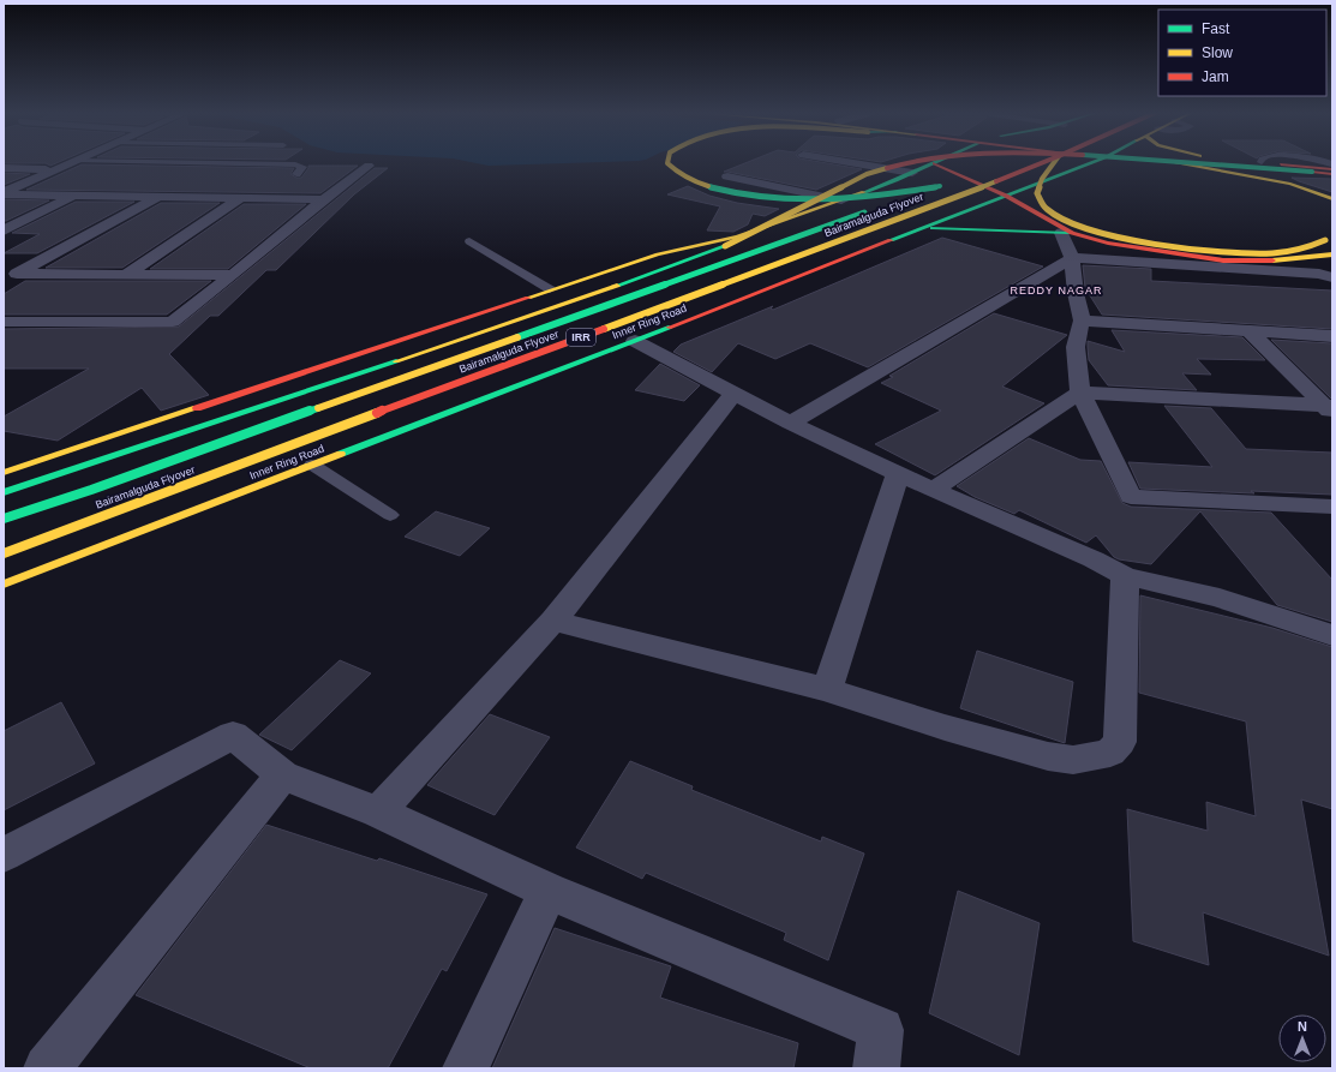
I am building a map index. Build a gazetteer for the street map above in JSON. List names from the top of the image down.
{
  "streets": {
    "main road": ["Bairamalguda Flyover", "Inner Ring Road", "IRR"]
  },
  "districts": ["REDDY NAGAR"],
  "legend": ["Fast", "Slow", "Jam"],
  "north": "top"
}
